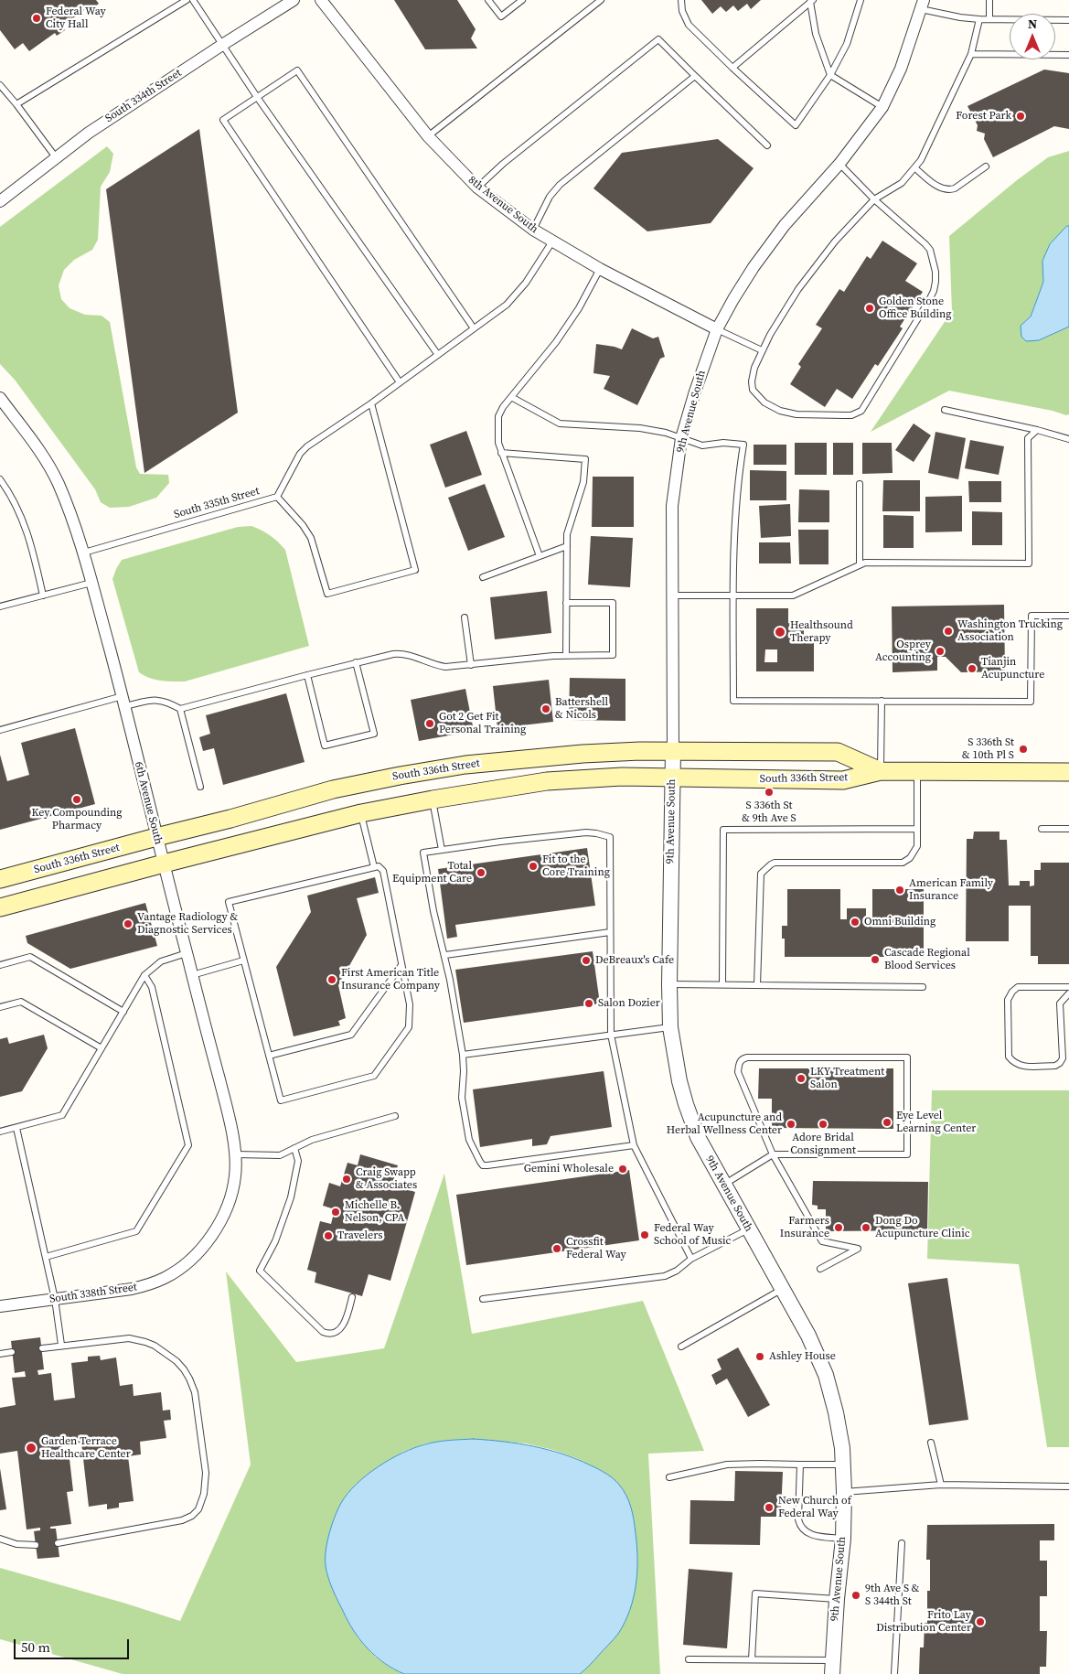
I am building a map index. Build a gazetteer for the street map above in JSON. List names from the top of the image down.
{
  "streets": {
    "main road": ["South 336th Street"],
    "street": [
      "South 334th Street",
      "8th Avenue South",
      "9th Avenue South",
      "6th Avenue South",
      "South 338th Street"
    ],
    "lane": ["South 335th Street"]
  },
  "crossings": [
    ["8th Avenue South", "9th Avenue South"],
    ["8th Avenue South", "South 335th Street"],
    ["9th Avenue South", "South 336th Street"],
    ["South 335th Street", "6th Avenue South"],
    ["South 336th Street", "6th Avenue South"],
    ["6th Avenue South", "South 338th Street"]
  ],
  "places": [
    "Federal Way City Hall",
    "Forest Park",
    "Golden Stone Office Building",
    "Washington Trucking Association",
    "Healthsound Therapy",
    "Osprey Accounting",
    "Tianjin Acupuncture",
    "Battershell & Nicols",
    "Got 2 Get Fit Personal Training",
    "S 336th St & 10th Pl S",
    "S 336th St & 9th Ave S",
    "Key Compounding Pharmacy",
    "Fit to the Core Training",
    "Total Equipment Care",
    "American Family Insurance",
    "Omni Building",
    "Vantage Radiology & Diagnostic Services",
    "Cascade Regional Blood Services",
    "DeBreaux's Cafe",
    "First American Title Insurance Company",
    "Salon Dozier",
    "LKY Treatment Salon",
    "Eye Level Learning Center",
    "Acupuncture and Herbal Wellness Center",
    "Adore Bridal Consignment",
    "Gemini Wholesale",
    "Craig Swapp & Associates",
    "Michelle B. Nelson, CPA",
    "Farmers Insurance",
    "Dong Do Acupuncture Clinic",
    "Federal Way School of Music",
    "Travelers",
    "Crossfit Federal Way",
    "Ashley House",
    "Garden Terrace Healthcare Center",
    "New Church of Federal Way",
    "9th Ave S & S 344th St",
    "Frito Lay Distribution Center"
  ],
  "scale_bar": "50 m",
  "north": "top"
}
